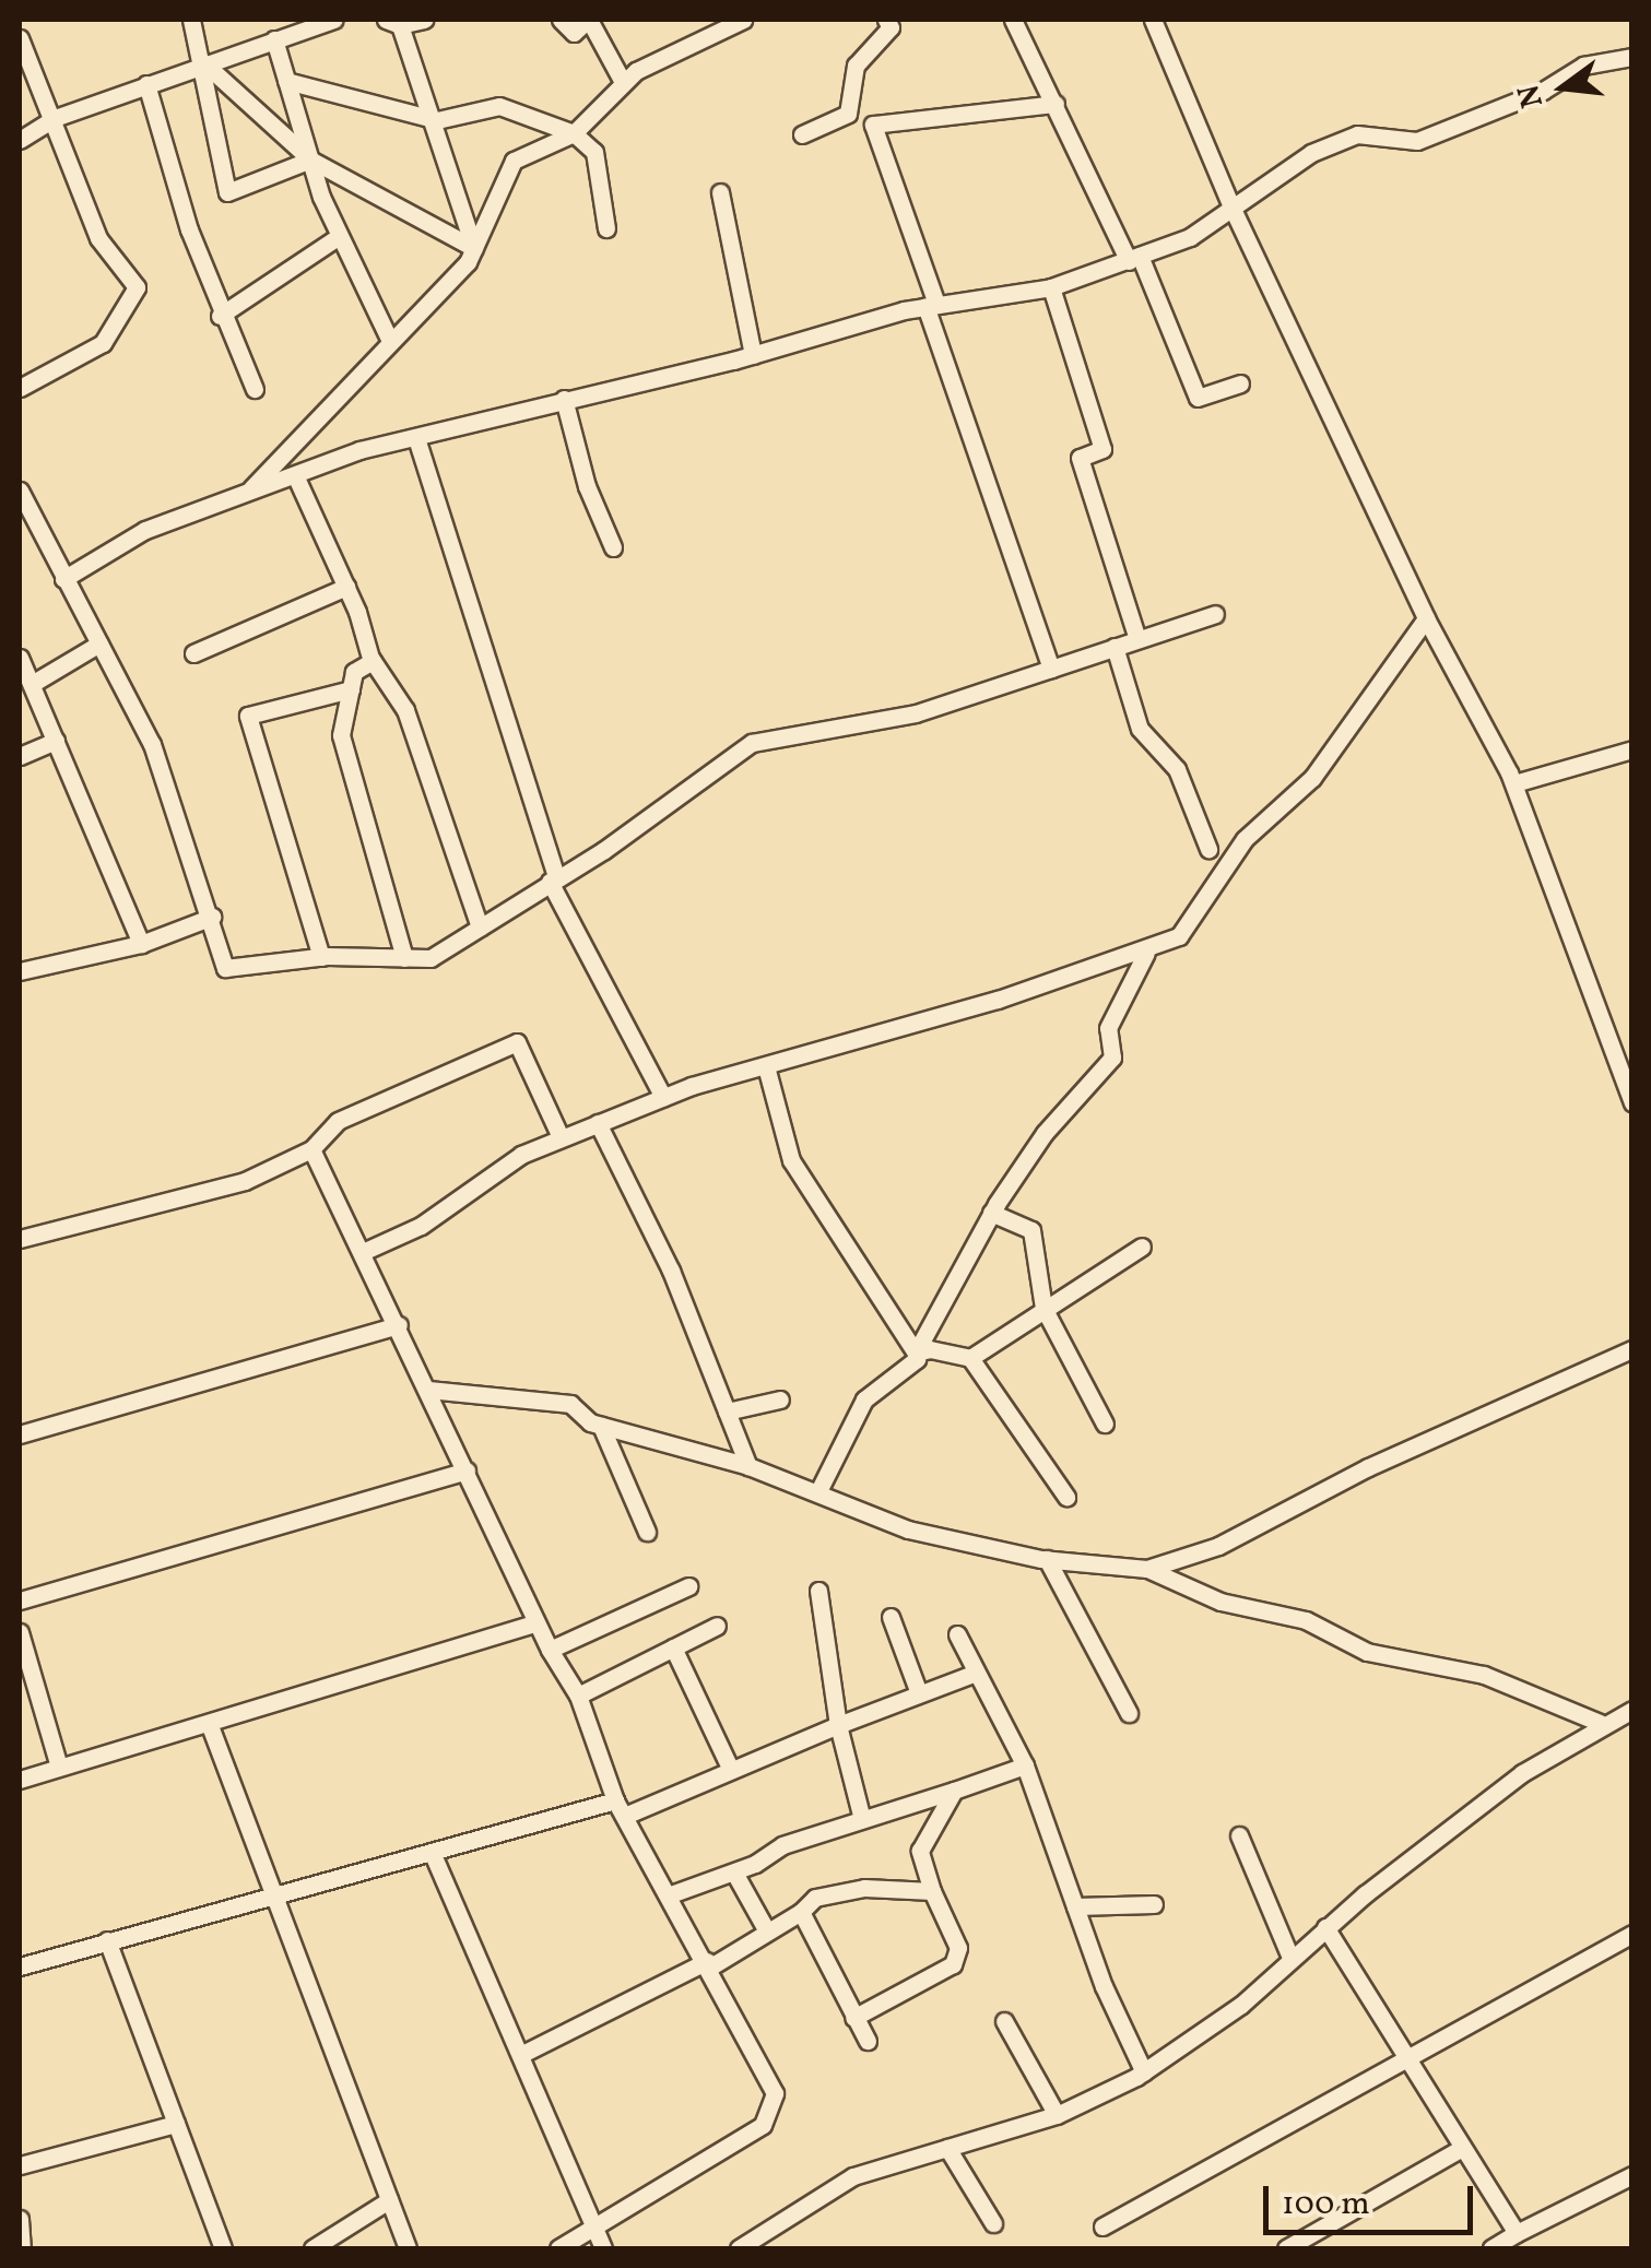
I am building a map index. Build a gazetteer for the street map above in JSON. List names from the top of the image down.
{
  "scale_bar": "100 m",
  "north": "left"
}
